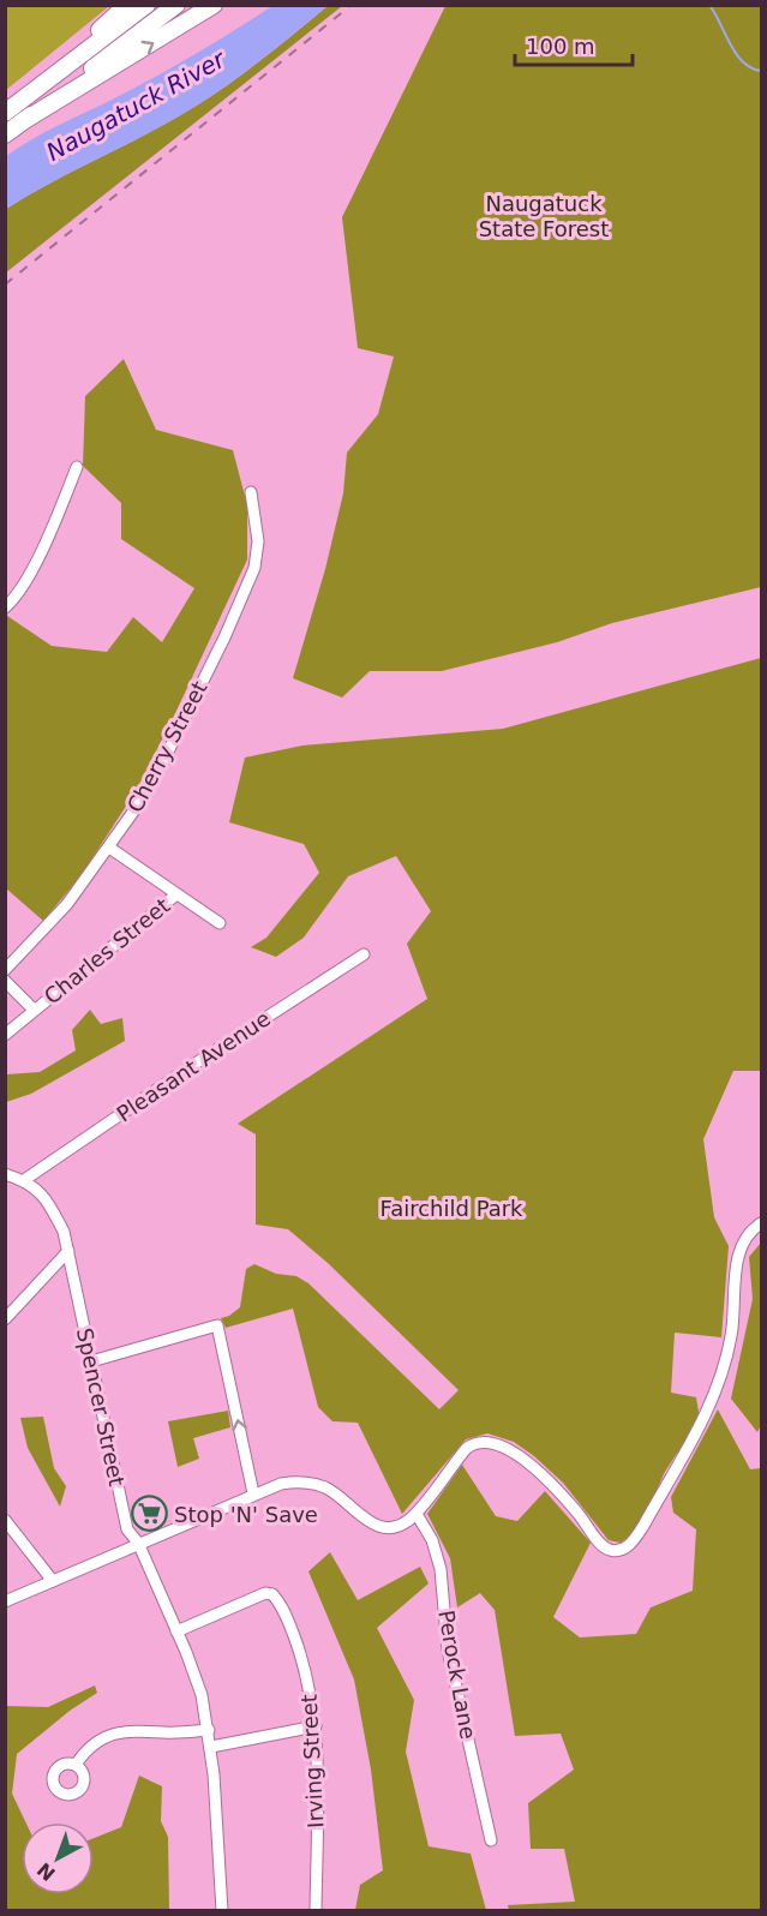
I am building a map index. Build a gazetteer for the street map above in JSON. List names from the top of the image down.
{
  "streets": {
    "street": [
      "Cherry Street",
      "Charles Street",
      "Pleasant Avenue",
      "Spencer Street",
      "Perock Lane",
      "Irving Street"
    ]
  },
  "crossings": [
    ["Pleasant Avenue", "Spencer Street"],
    ["Spencer Street", "Irving Street"]
  ],
  "water": ["Naugatuck River"],
  "parks": ["Naugatuck State Forest", "Fairchild Park"],
  "places": {
    "supermarket": ["Stop 'N' Save"]
  },
  "scale_bar": "100 m",
  "north": "bottom left"
}
